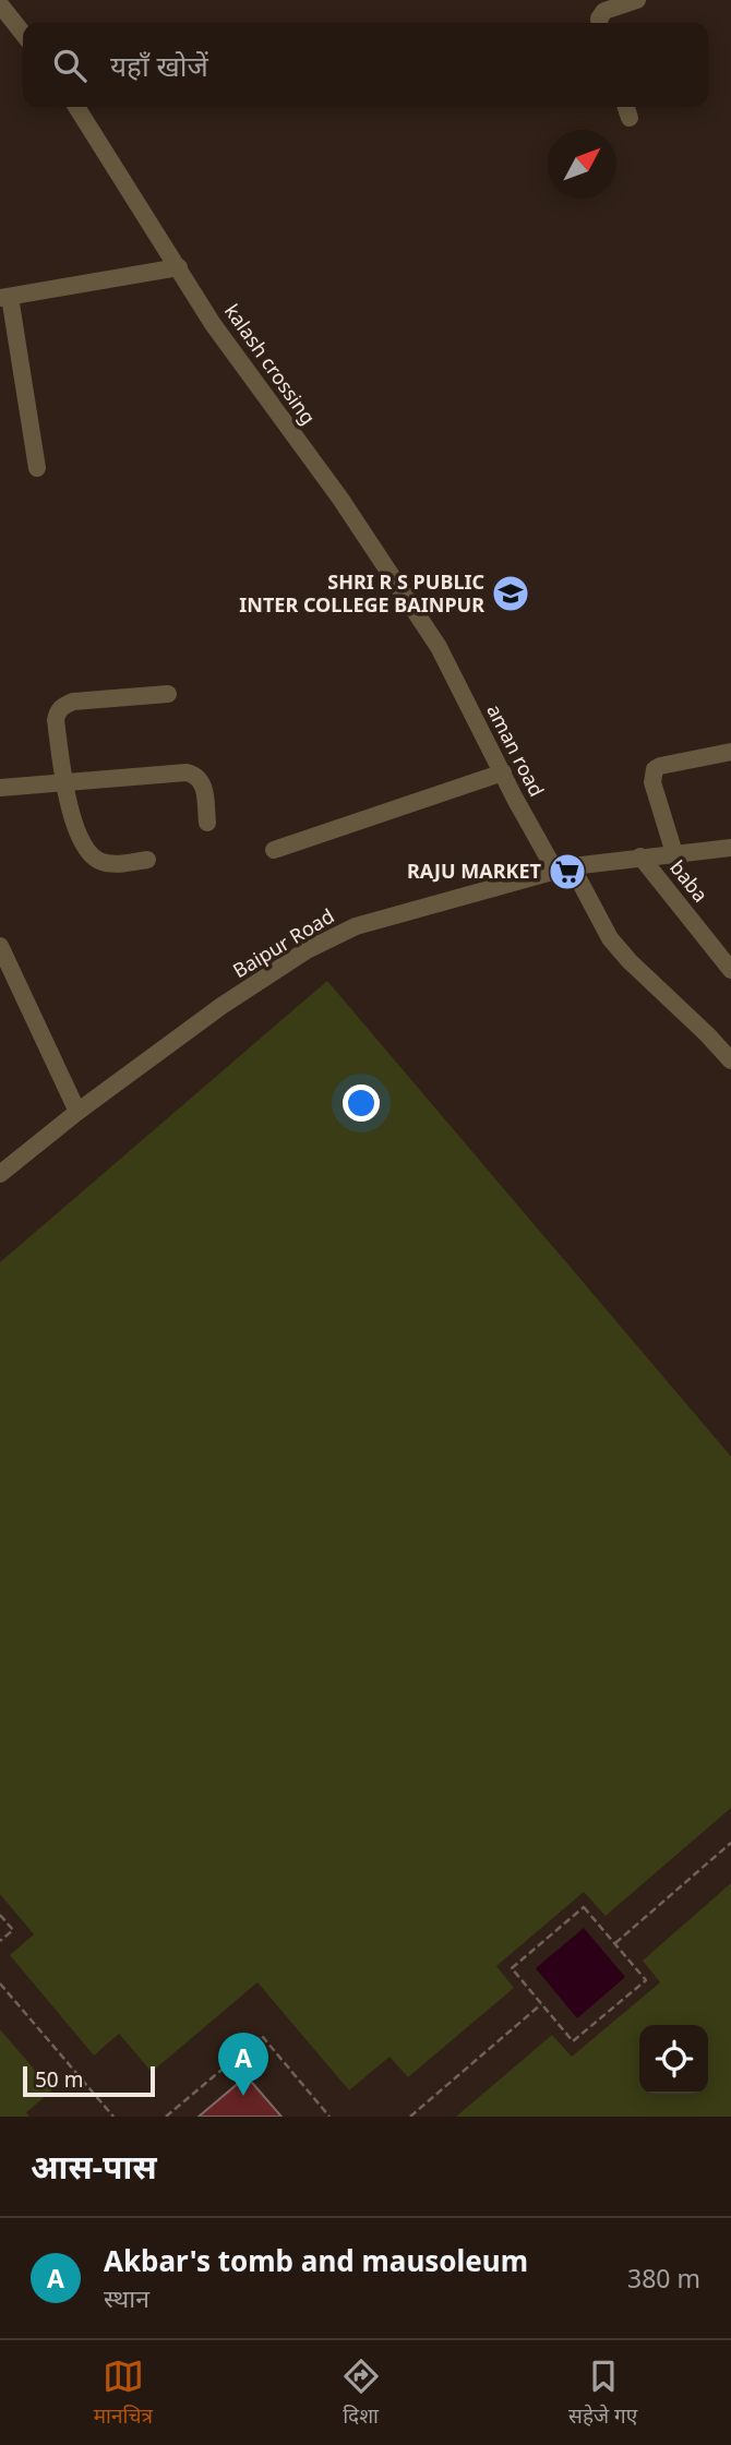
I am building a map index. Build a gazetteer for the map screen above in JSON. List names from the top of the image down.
{
  "streets": {
    "street": [
      "kalash crossing",
      "aman road",
      "baba",
      "Baipur Road"
    ]
  },
  "crossings": [
    ["kalash crossing", "aman road"],
    ["aman road", "Baipur Road"],
    ["baba", "Baipur Road"]
  ],
  "places": {
    "school or university": ["SHRI R S PUBLIC INTER COLLEGE BAINPUR"],
    "supermarket": ["RAJU MARKET"]
  },
  "scale_bar": "50 m",
  "north": "top right",
  "page": {
    "search": "यहाँ खोजें",
    "pins": "A",
    "scale": "50 m",
    "heading": "आस-पास",
    "list": [
      {
        "mark": "A",
        "name": "Akbar's tomb and mausoleum",
        "note": "स्थान",
        "value": "380 m"
      }
    ],
    "nav": ["मानचित्र", "दिशा", "सहेजे गए"]
  }
}
